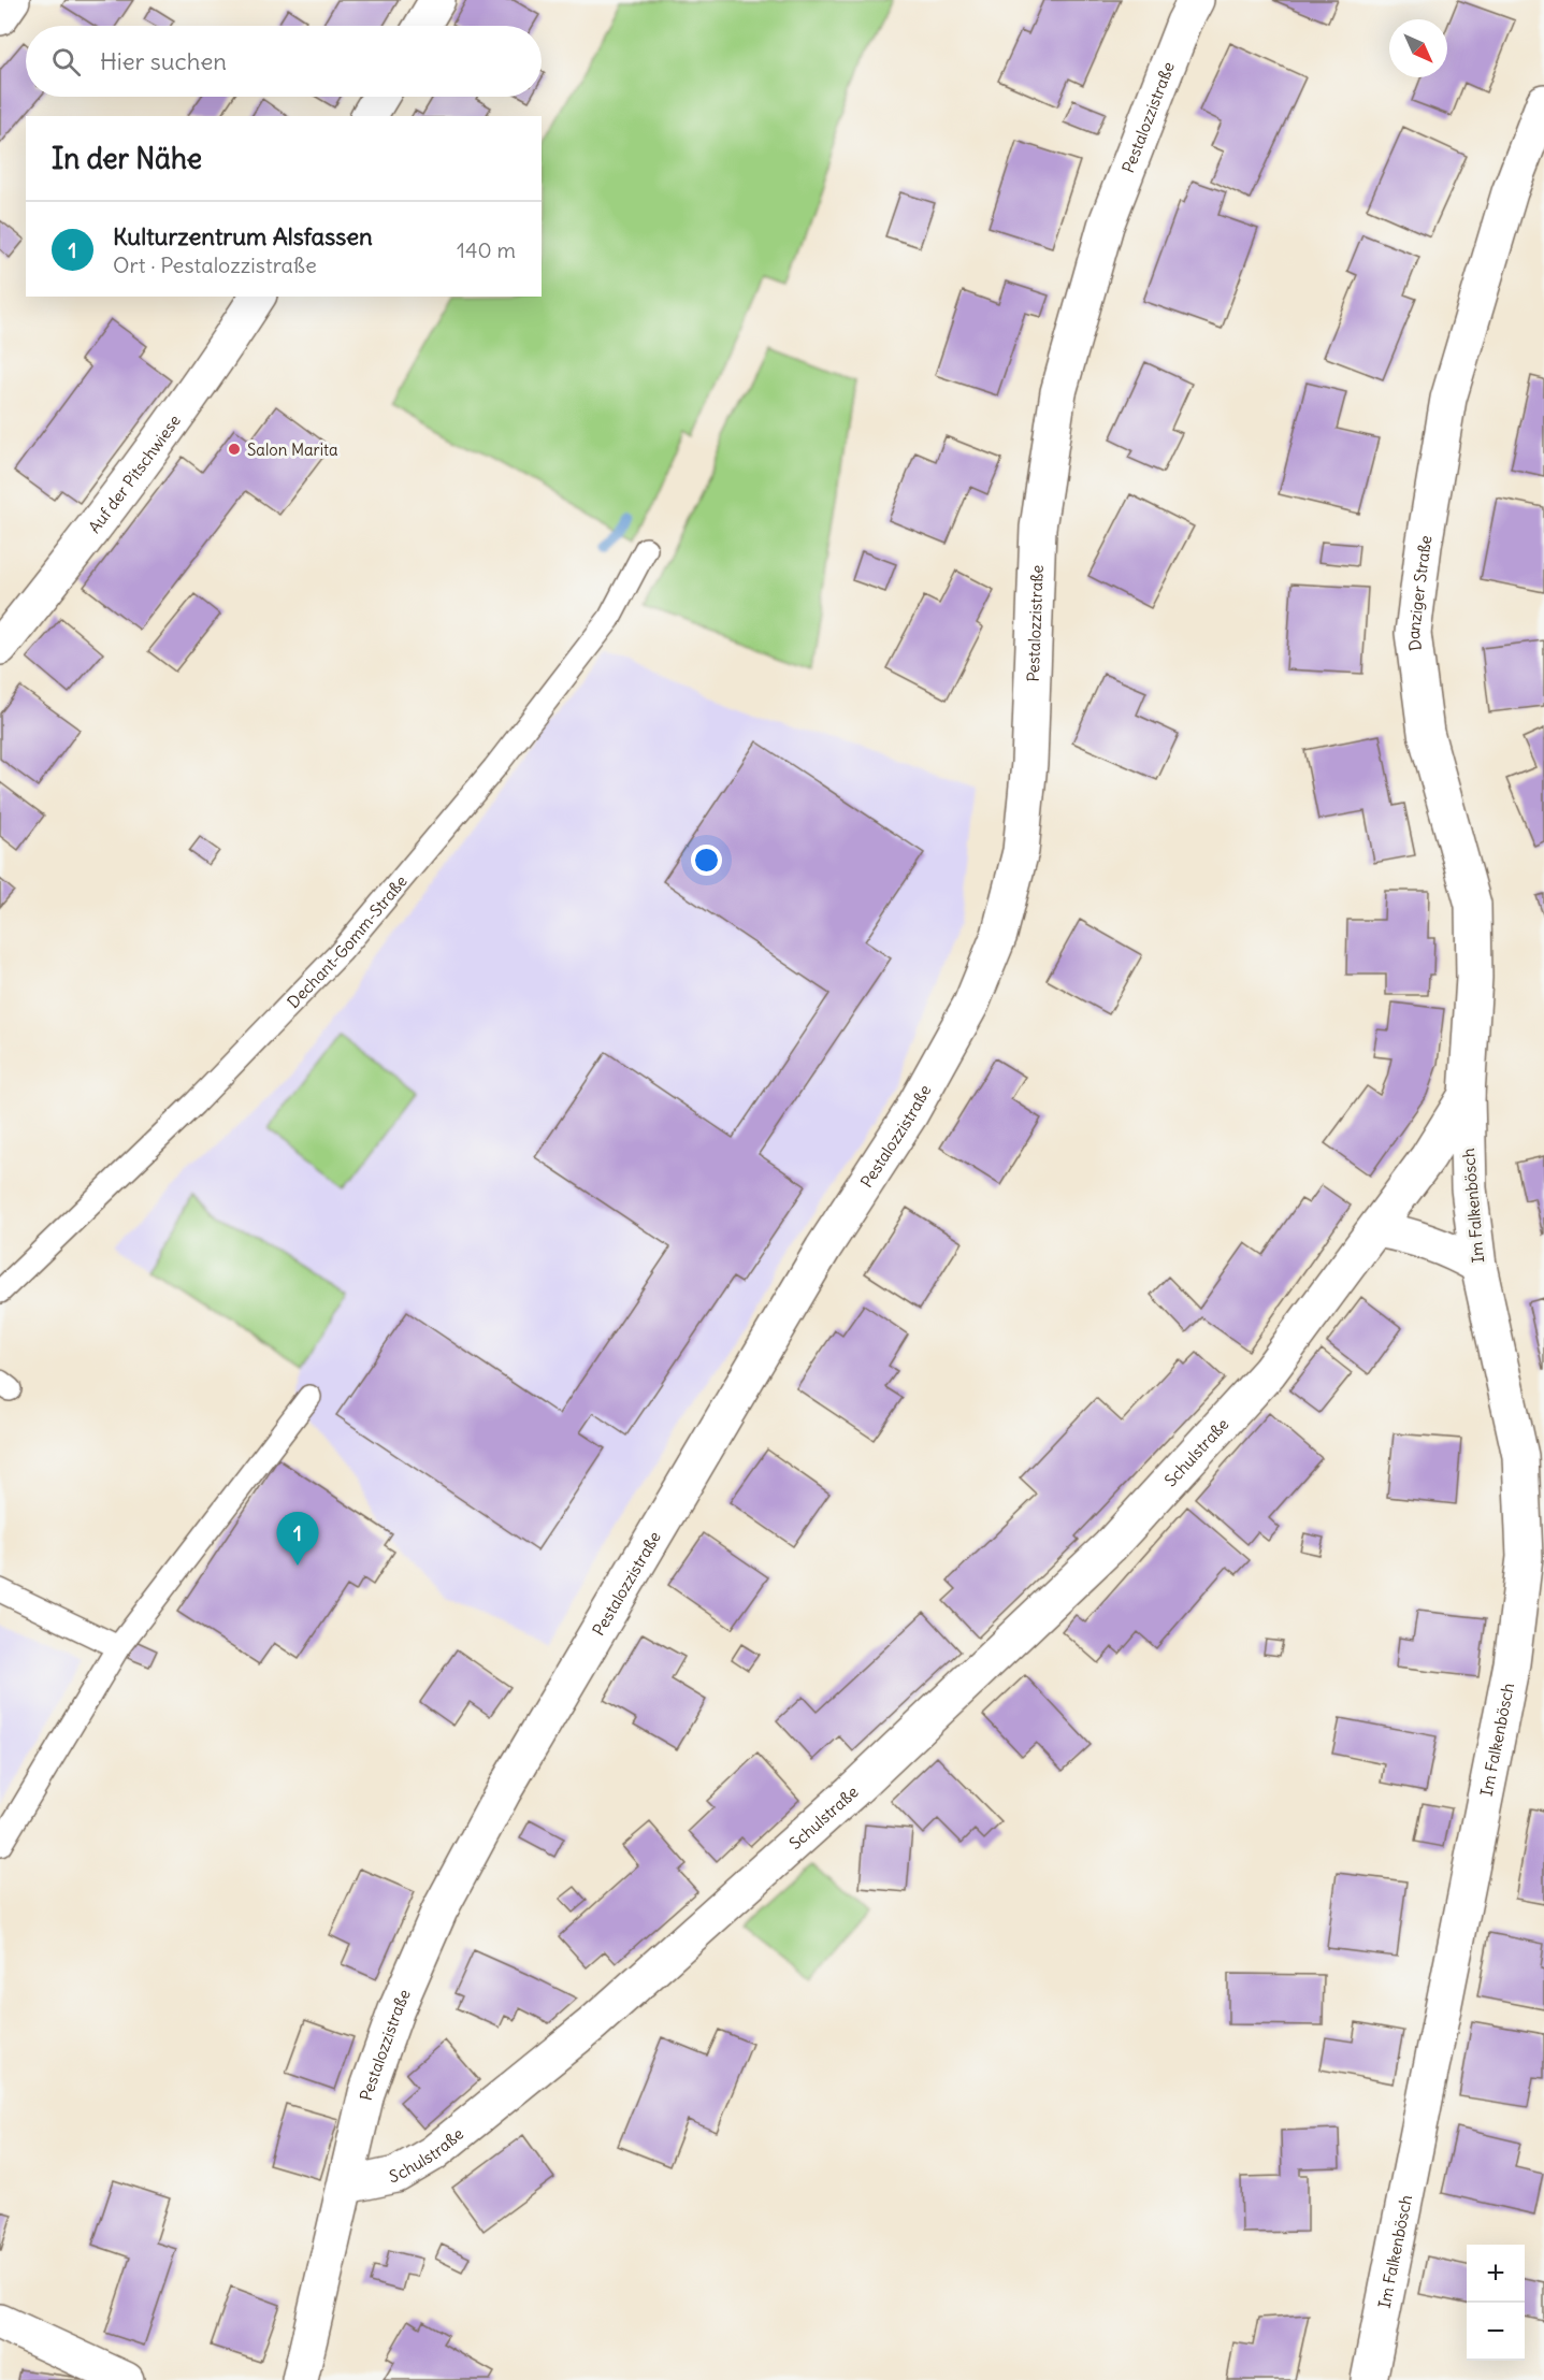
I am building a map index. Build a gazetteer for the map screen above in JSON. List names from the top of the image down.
{
  "streets": {
    "street": [
      "Pestalozzistraße",
      "Auf der Pitschwiese",
      "Danziger Straße",
      "Im Falkenbösch",
      "Schulstraße"
    ],
    "lane": ["Dechant-Gomm-Straße"]
  },
  "crossings": [
    ["Pestalozzistraße", "Schulstraße"],
    ["Danziger Straße", "Im Falkenbösch"],
    ["Danziger Straße", "Schulstraße"],
    ["Im Falkenbösch", "Schulstraße"]
  ],
  "places": ["Salon Marita"],
  "north": "bottom right",
  "page": {
    "search": "Hier suchen",
    "heading": "In der Nähe",
    "list": [
      {
        "mark": "1",
        "name": "Kulturzentrum Alsfassen",
        "note": "Ort · Pestalozzistraße",
        "value": "140 m"
      }
    ],
    "pins": "1",
    "map_buttons": ["+", "−"]
  }
}
